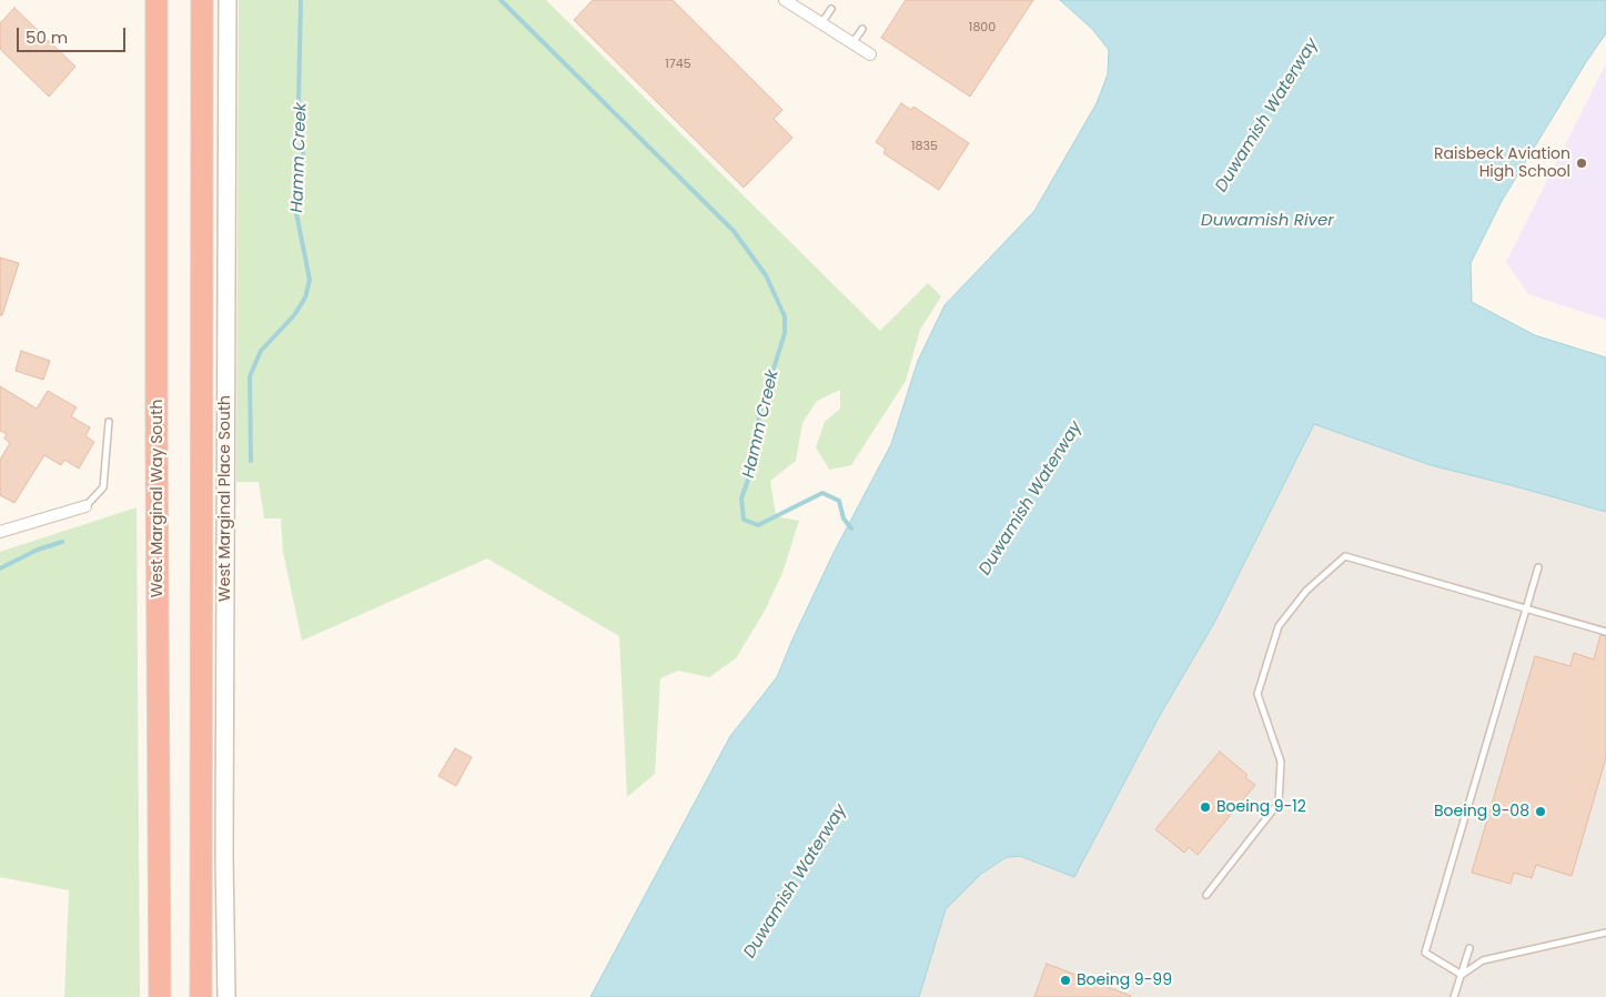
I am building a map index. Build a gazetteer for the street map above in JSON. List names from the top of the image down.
{
  "streets": {
    "highway": ["West Marginal Way South"],
    "street": ["West Marginal Place South"]
  },
  "water": ["Duwamish Waterway", "Hamm Creek", "Duwamish River"],
  "places": [
    "Raisbeck Aviation High School",
    "Boeing 9-12",
    "Boeing 9-08",
    "Boeing 9-99"
  ],
  "house_numbers": ["1800", "1745", "1835"],
  "scale_bar": "50 m"
}
